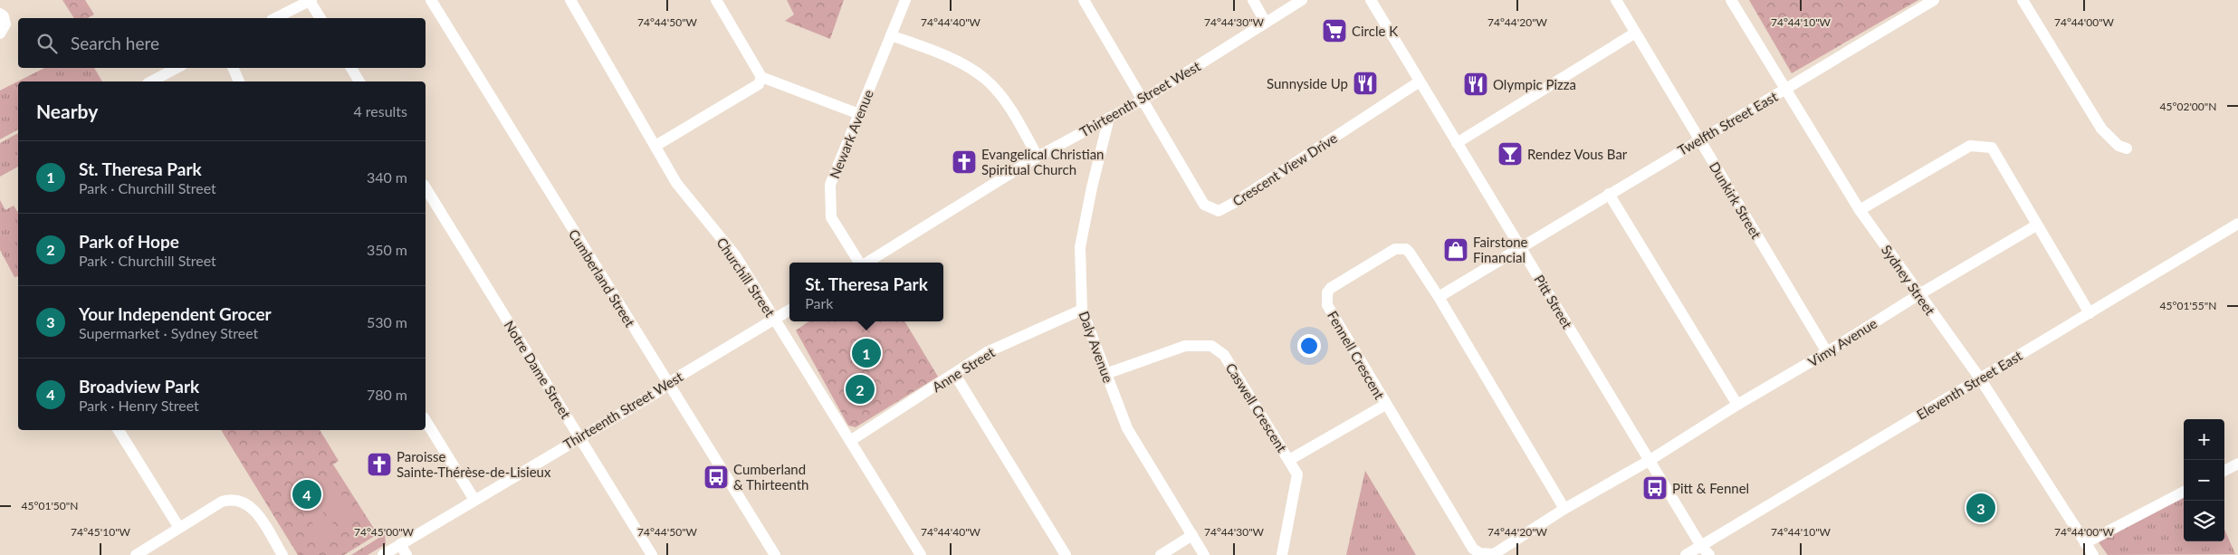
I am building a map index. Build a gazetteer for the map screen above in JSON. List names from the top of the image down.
{
  "streets": {
    "street": [
      "Thirteenth Street West",
      "Twelfth Street East",
      "Newark Avenue",
      "Crescent View Drive",
      "Dunkirk Street",
      "Churchill Street",
      "Cumberland Street",
      "Sydney Street",
      "Pitt Street",
      "Vimy Avenue",
      "Daly Avenue",
      "Fennell Crescent",
      "Notre Dame Street",
      "Anne Street",
      "Eleventh Street East",
      "Caswell Crescent"
    ]
  },
  "crossings": [
    ["Thirteenth Street West", "Crescent View Drive"],
    ["Thirteenth Street West", "Churchill Street"],
    ["Thirteenth Street West", "Cumberland Street"],
    ["Thirteenth Street West", "Daly Avenue"],
    ["Thirteenth Street West", "Notre Dame Street"],
    ["Twelfth Street East", "Dunkirk Street"],
    ["Twelfth Street East", "Sydney Street"],
    ["Twelfth Street East", "Pitt Street"],
    ["Twelfth Street East", "Fennell Crescent"],
    ["Crescent View Drive", "Pitt Street"],
    ["Dunkirk Street", "Vimy Avenue"],
    ["Churchill Street", "Anne Street"],
    ["Sydney Street", "Vimy Avenue"],
    ["Sydney Street", "Eleventh Street East"],
    ["Pitt Street", "Vimy Avenue"],
    ["Pitt Street", "Fennell Crescent"],
    ["Pitt Street", "Eleventh Street East"],
    ["Vimy Avenue", "Fennell Crescent"],
    ["Daly Avenue", "Anne Street"],
    ["Daly Avenue", "Caswell Crescent"]
  ],
  "places": {
    "supermarket": ["Circle K"],
    "restaurant": ["Sunnyside Up", "Olympic Pizza"],
    "bar": ["Rendez Vous Bar"],
    "church": ["Evangelical Christian Spiritual Church", "Paroisse Sainte-Thérèse-de-Lisieux"],
    "shop": ["Fairstone Financial"],
    "bus stop": ["Cumberland & Thirteenth", "Pitt & Fennel"]
  },
  "page": {
    "search": "Search here",
    "heading": ["Nearby", "4 results"],
    "list": [
      {
        "mark": "1",
        "name": "St. Theresa Park",
        "note": "Park · Churchill Street",
        "value": "340 m"
      },
      {
        "mark": "2",
        "name": "Park of Hope",
        "note": "Park · Churchill Street",
        "value": "350 m"
      },
      {
        "mark": "3",
        "name": "Your Independent Grocer",
        "note": "Supermarket · Sydney Street",
        "value": "530 m"
      },
      {
        "mark": "4",
        "name": "Broadview Park",
        "note": "Park · Henry Street",
        "value": "780 m"
      }
    ],
    "popup": ["St. Theresa Park", "Park"],
    "pins": [
      "1",
      "2",
      "4",
      "3"
    ],
    "map_buttons": ["+", "−"]
  },
  "coordinates": [
    "74°44'50\"W",
    "74°44'40\"W",
    "74°44'30\"W",
    "74°44'20\"W",
    "74°44'10\"W",
    "74°44'00\"W",
    "45°02'00\"N",
    "45°01'55\"N",
    "45°01'50\"N",
    "74°45'10\"W",
    "74°45'00\"W"
  ]
}
